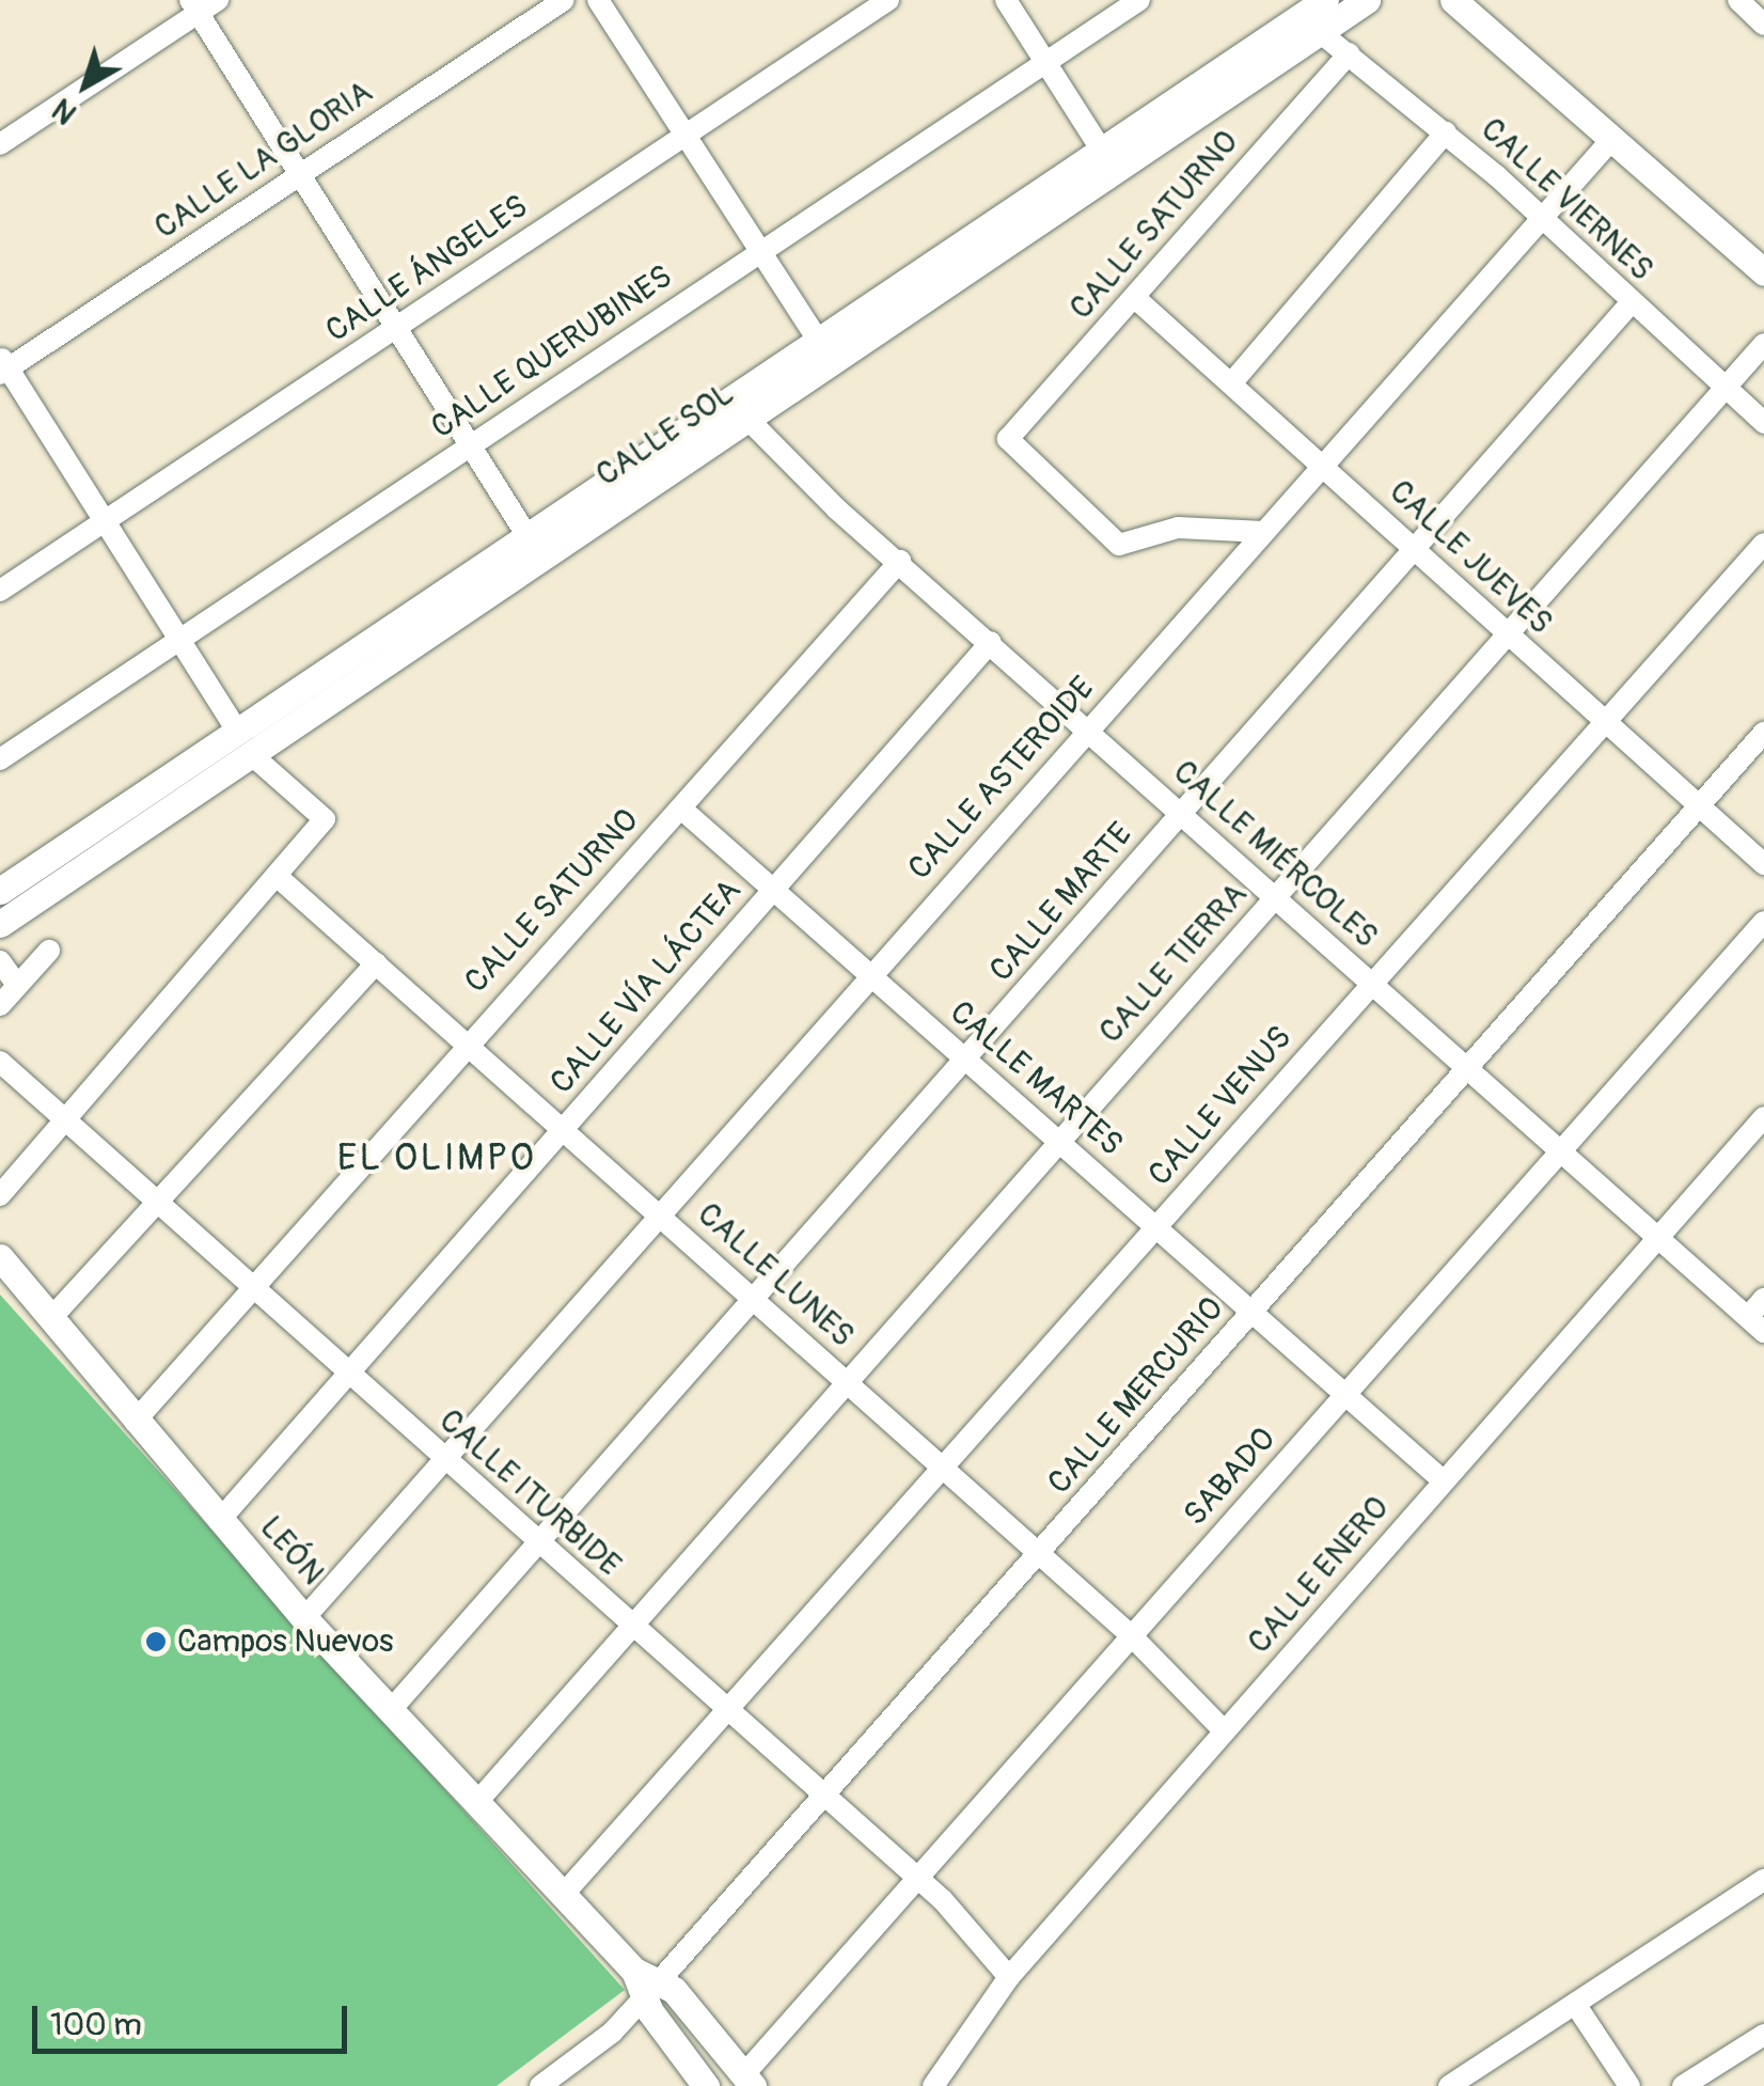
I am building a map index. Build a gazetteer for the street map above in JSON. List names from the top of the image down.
{
  "streets": {
    "street": [
      "CALLE LA GLORIA",
      "CALLE VIERNES",
      "CALLE SATURNO",
      "CALLE ÁNGELES",
      "CALLE QUERUBINES",
      "CALLE SOL",
      "CALLE JUEVES",
      "CALLE ASTEROIDE",
      "CALLE MIÉRCOLES",
      "CALLE MARTE",
      "CALLE TIERRA",
      "CALLE VÍA LÁCTEA",
      "CALLE MARTES",
      "CALLE VENUS",
      "CALLE LUNES",
      "CALLE MERCURIO",
      "SABADO",
      "CALLE ITURBIDE",
      "LEÓN",
      "CALLE ENERO"
    ]
  },
  "crossings": [
    ["CALLE VIERNES", "CALLE SATURNO"],
    ["CALLE VIERNES", "CALLE SOL"],
    ["CALLE VIERNES", "CALLE ASTEROIDE"],
    ["CALLE VIERNES", "CALLE MARTE"],
    ["CALLE VIERNES", "CALLE TIERRA"],
    ["CALLE SATURNO", "CALLE JUEVES"],
    ["CALLE SATURNO", "CALLE ASTEROIDE"],
    ["CALLE SATURNO", "CALLE MIÉRCOLES"],
    ["CALLE SATURNO", "CALLE MARTES"],
    ["CALLE SATURNO", "CALLE LUNES"],
    ["CALLE SATURNO", "CALLE ITURBIDE"],
    ["CALLE SATURNO", "LEÓN"],
    ["CALLE SOL", "CALLE MIÉRCOLES"],
    ["CALLE JUEVES", "CALLE ASTEROIDE"],
    ["CALLE JUEVES", "CALLE MARTE"],
    ["CALLE JUEVES", "CALLE TIERRA"],
    ["CALLE JUEVES", "CALLE VENUS"],
    ["CALLE JUEVES", "CALLE MERCURIO"],
    ["CALLE ASTEROIDE", "CALLE MIÉRCOLES"],
    ["CALLE ASTEROIDE", "CALLE MARTES"],
    ["CALLE ASTEROIDE", "CALLE LUNES"],
    ["CALLE ASTEROIDE", "CALLE ITURBIDE"],
    ["CALLE ASTEROIDE", "LEÓN"],
    ["CALLE MIÉRCOLES", "CALLE MARTE"],
    ["CALLE MIÉRCOLES", "CALLE TIERRA"],
    ["CALLE MIÉRCOLES", "CALLE VÍA LÁCTEA"],
    ["CALLE MIÉRCOLES", "CALLE VENUS"],
    ["CALLE MIÉRCOLES", "CALLE MERCURIO"],
    ["CALLE MIÉRCOLES", "SABADO"],
    ["CALLE MIÉRCOLES", "CALLE ENERO"],
    ["CALLE MARTE", "CALLE MARTES"],
    ["CALLE MARTE", "CALLE LUNES"],
    ["CALLE MARTE", "CALLE ITURBIDE"],
    ["CALLE MARTE", "LEÓN"],
    ["CALLE TIERRA", "CALLE MARTES"],
    ["CALLE TIERRA", "CALLE LUNES"],
    ["CALLE TIERRA", "CALLE ITURBIDE"],
    ["CALLE TIERRA", "LEÓN"],
    ["CALLE VÍA LÁCTEA", "CALLE MARTES"],
    ["CALLE VÍA LÁCTEA", "CALLE LUNES"],
    ["CALLE VÍA LÁCTEA", "CALLE ITURBIDE"],
    ["CALLE VÍA LÁCTEA", "LEÓN"],
    ["CALLE MARTES", "CALLE VENUS"],
    ["CALLE MARTES", "CALLE MERCURIO"],
    ["CALLE MARTES", "SABADO"],
    ["CALLE MARTES", "CALLE ENERO"],
    ["CALLE VENUS", "CALLE LUNES"],
    ["CALLE VENUS", "CALLE ITURBIDE"],
    ["CALLE VENUS", "LEÓN"],
    ["CALLE LUNES", "CALLE MERCURIO"],
    ["CALLE LUNES", "SABADO"],
    ["CALLE LUNES", "CALLE ENERO"],
    ["CALLE MERCURIO", "CALLE ITURBIDE"],
    ["CALLE MERCURIO", "LEÓN"],
    ["SABADO", "CALLE ITURBIDE"],
    ["CALLE ITURBIDE", "CALLE ENERO"]
  ],
  "districts": ["EL OLIMPO"],
  "places": ["Campos Nuevos"],
  "scale_bar": "100 m",
  "north": "bottom left"
}
